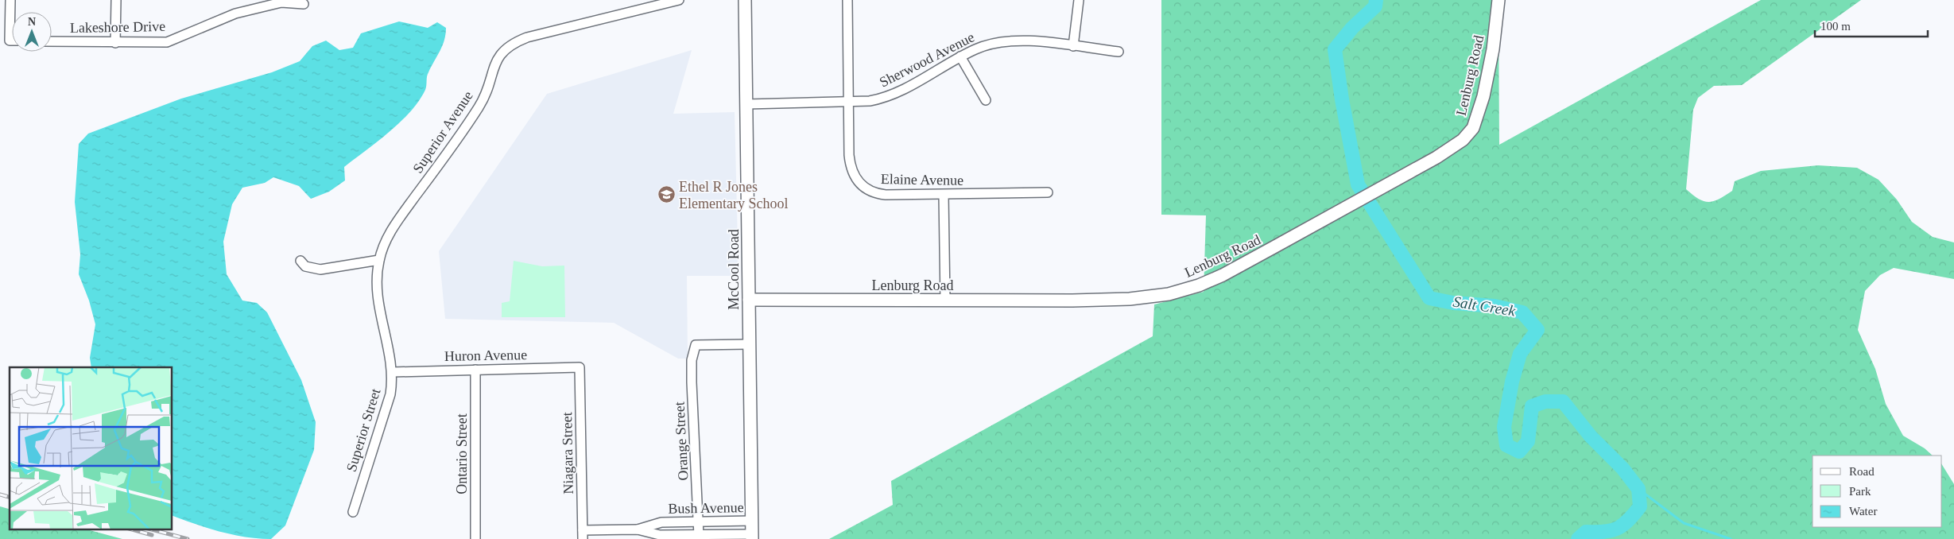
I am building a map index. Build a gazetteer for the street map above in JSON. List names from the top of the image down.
{
  "streets": {
    "street": [
      "Lakeshore Drive",
      "Sherwood Avenue",
      "Lenburg Road",
      "Superior Avenue",
      "Elaine Avenue",
      "McCool Road",
      "Huron Avenue",
      "Superior Street",
      "Orange Street",
      "Niagara Street",
      "Ontario Street",
      "Bush Avenue"
    ]
  },
  "crossings": [
    ["Sherwood Avenue", "Elaine Avenue"],
    ["Sherwood Avenue", "McCool Road"],
    ["Lenburg Road", "McCool Road"],
    ["Superior Avenue", "Superior Street"],
    ["McCool Road", "Orange Street"],
    ["McCool Road", "Bush Avenue"],
    ["Huron Avenue", "Superior Street"],
    ["Huron Avenue", "Niagara Street"],
    ["Huron Avenue", "Ontario Street"],
    ["Orange Street", "Bush Avenue"],
    ["Niagara Street", "Bush Avenue"]
  ],
  "water": ["Salt Creek"],
  "places": {
    "school or university": ["Ethel R Jones Elementary School"]
  },
  "legend": ["Road", "Park", "Water"],
  "scale_bar": "100 m",
  "north": "top"
}
